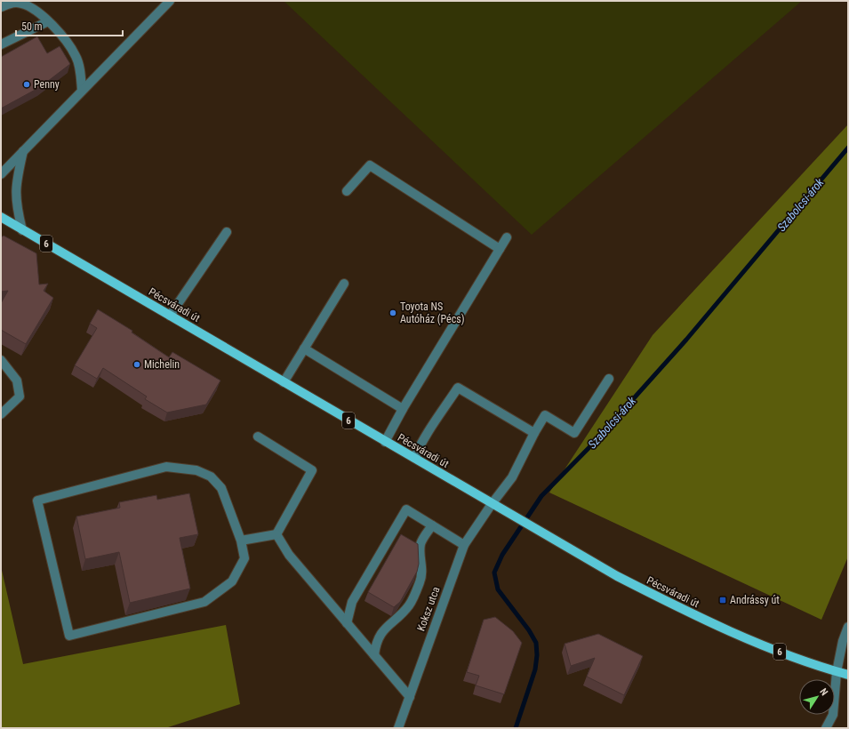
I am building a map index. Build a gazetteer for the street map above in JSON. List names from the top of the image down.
{
  "streets": {
    "main road": ["6", "Pécsváradi út"],
    "street": ["Koksz utca"]
  },
  "crossings": [
    ["Pécsváradi út", "Koksz utca"]
  ],
  "water": ["Szabolcsi-árok"],
  "places": {
    "other": ["Penny", "Toyota NS Autóház (Pécs)", "Michelin"],
    "transit": ["Andrássy út"]
  },
  "scale_bar": "50 m",
  "north": "top right"
}
